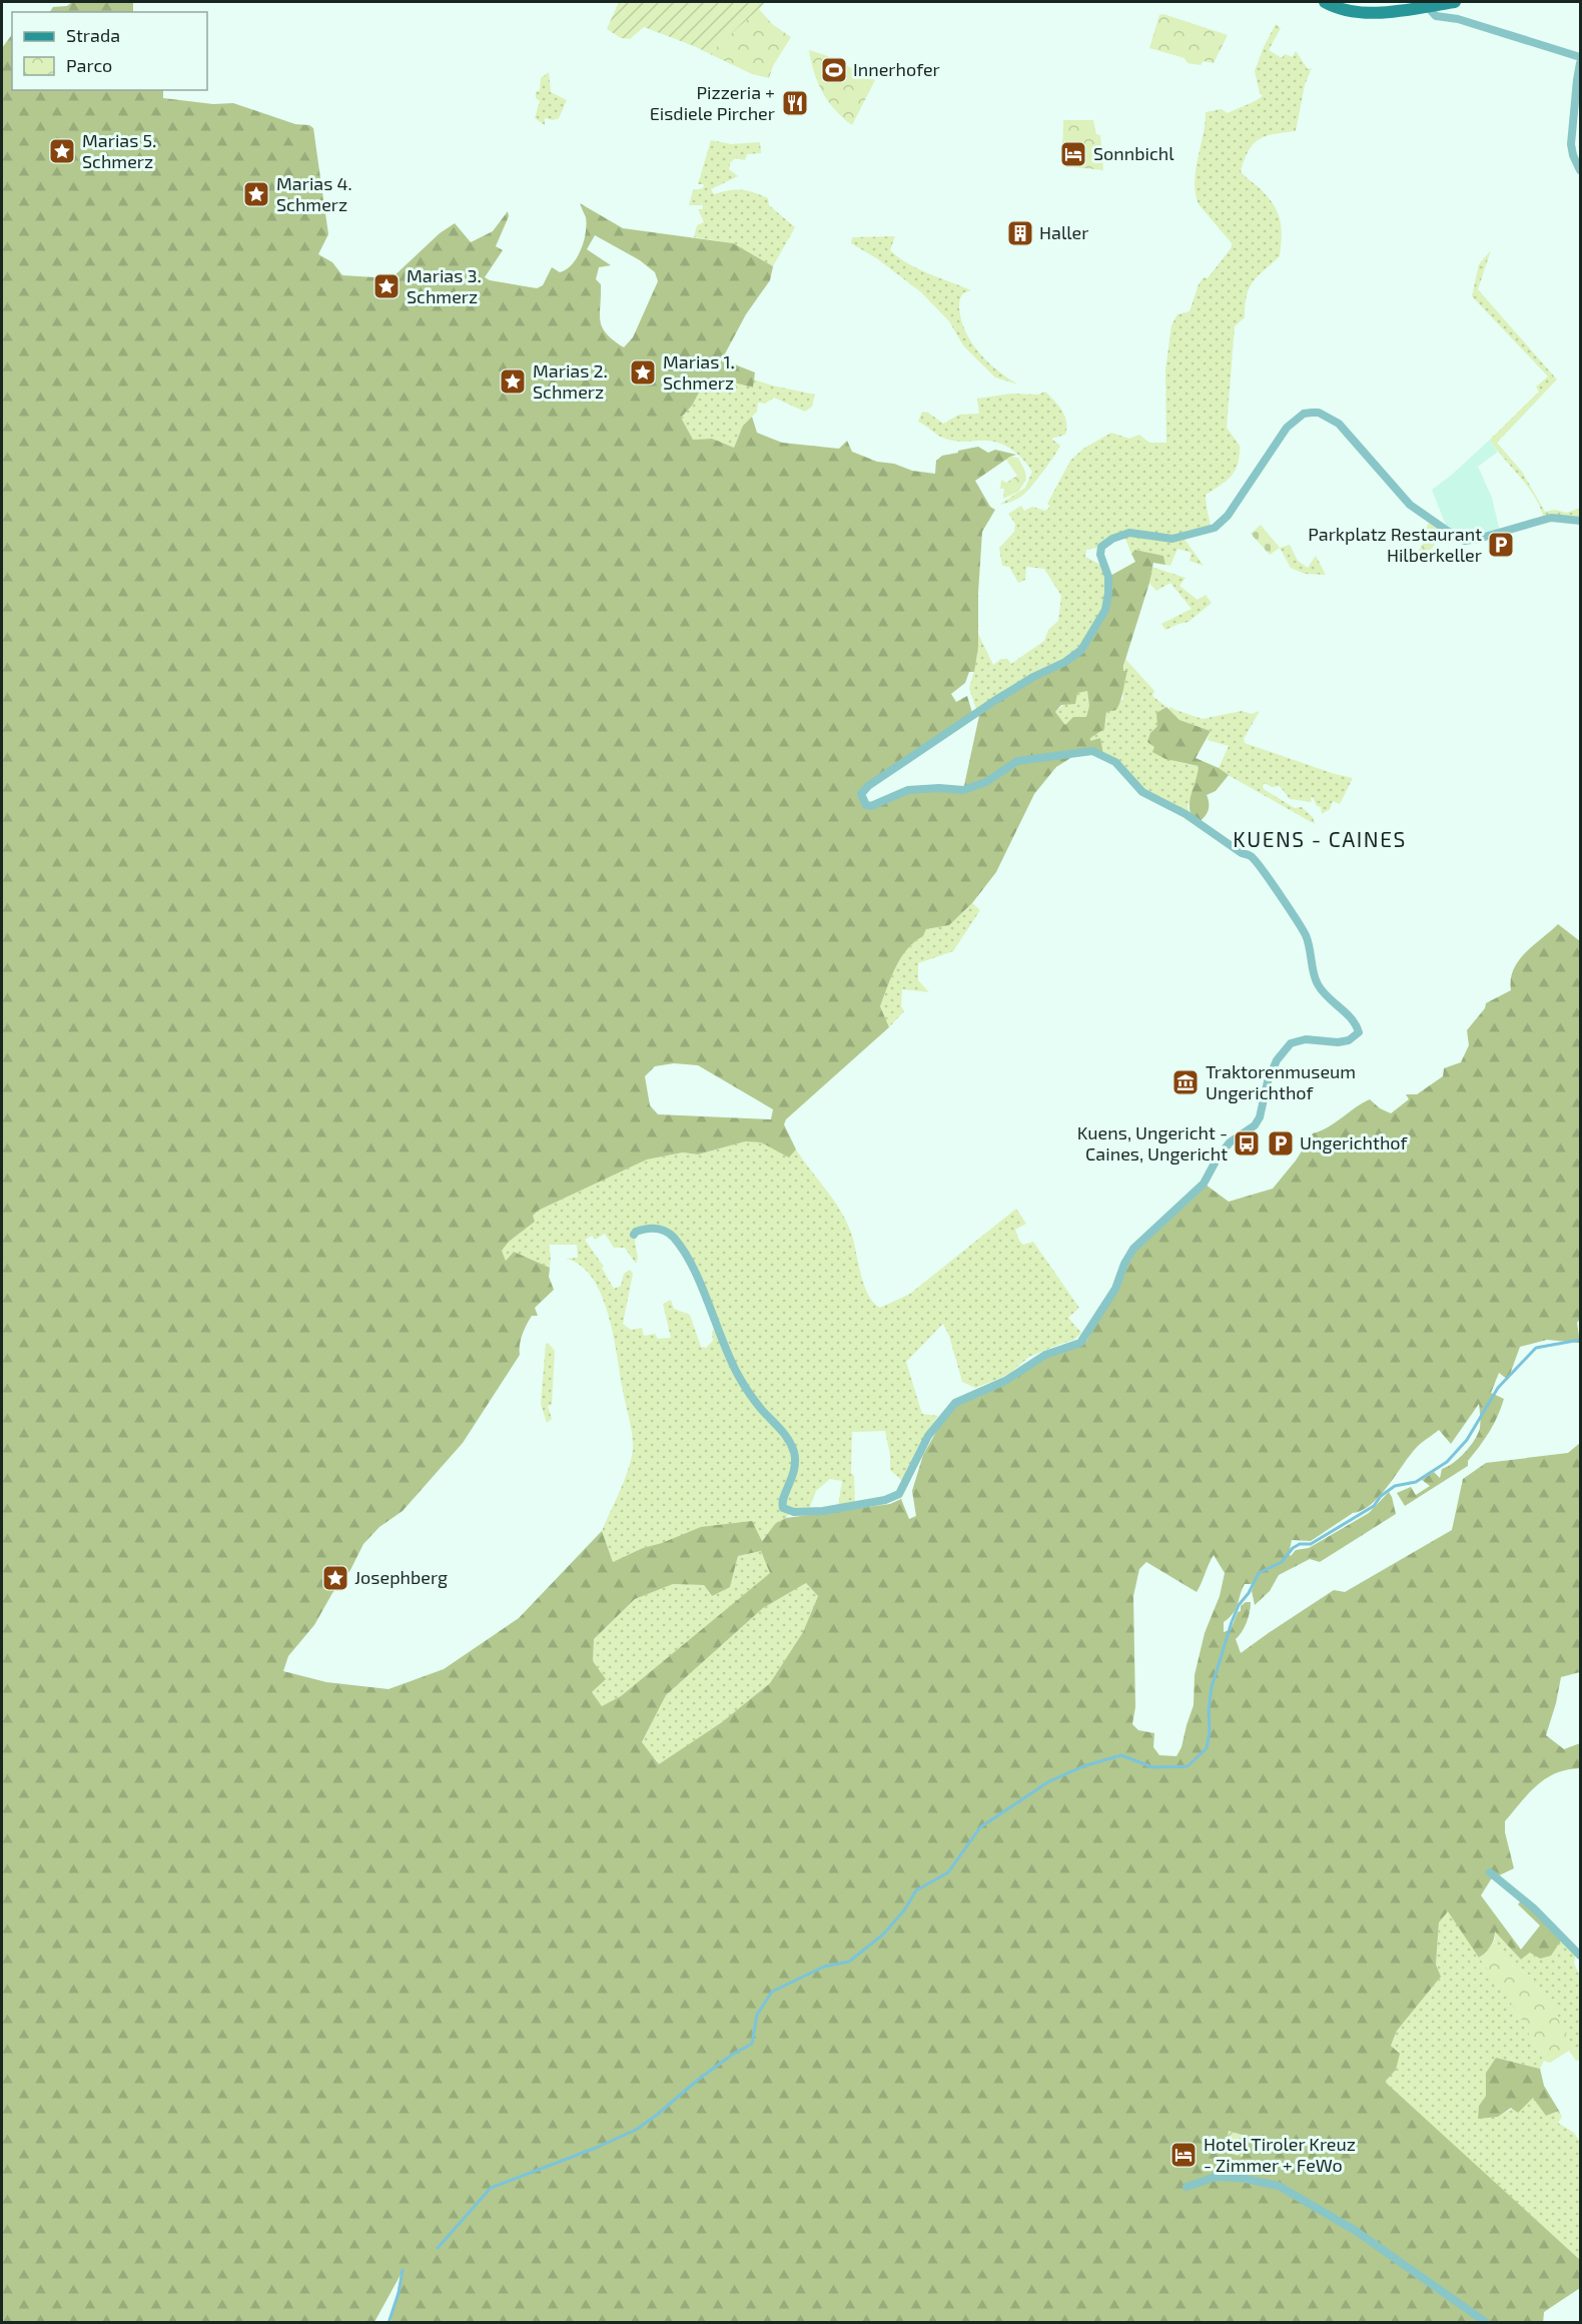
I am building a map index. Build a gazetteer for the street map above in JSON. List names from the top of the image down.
{
  "districts": ["KUENS - CAINES"],
  "places": {
    "sports": ["Innerhofer"],
    "restaurant": ["Pizzeria + Eisdiele Pircher"],
    "place": [
      "Marias 5. Schmerz",
      "Marias 4. Schmerz",
      "Marias 3. Schmerz",
      "Marias 1. Schmerz",
      "Marias 2. Schmerz",
      "Josephberg"
    ],
    "hotel": ["Sonnbichl", "Hotel Tiroler Kreuz - Zimmer + FeWo"],
    "building": ["Haller"],
    "parking": ["Parkplatz Restaurant Hilberkeller", "Ungerichthof"],
    "museum": ["Traktorenmuseum Ungerichthof"],
    "bus stop": ["Kuens, Ungericht - Caines, Ungericht"]
  },
  "legend": ["Strada", "Parco"]
}
